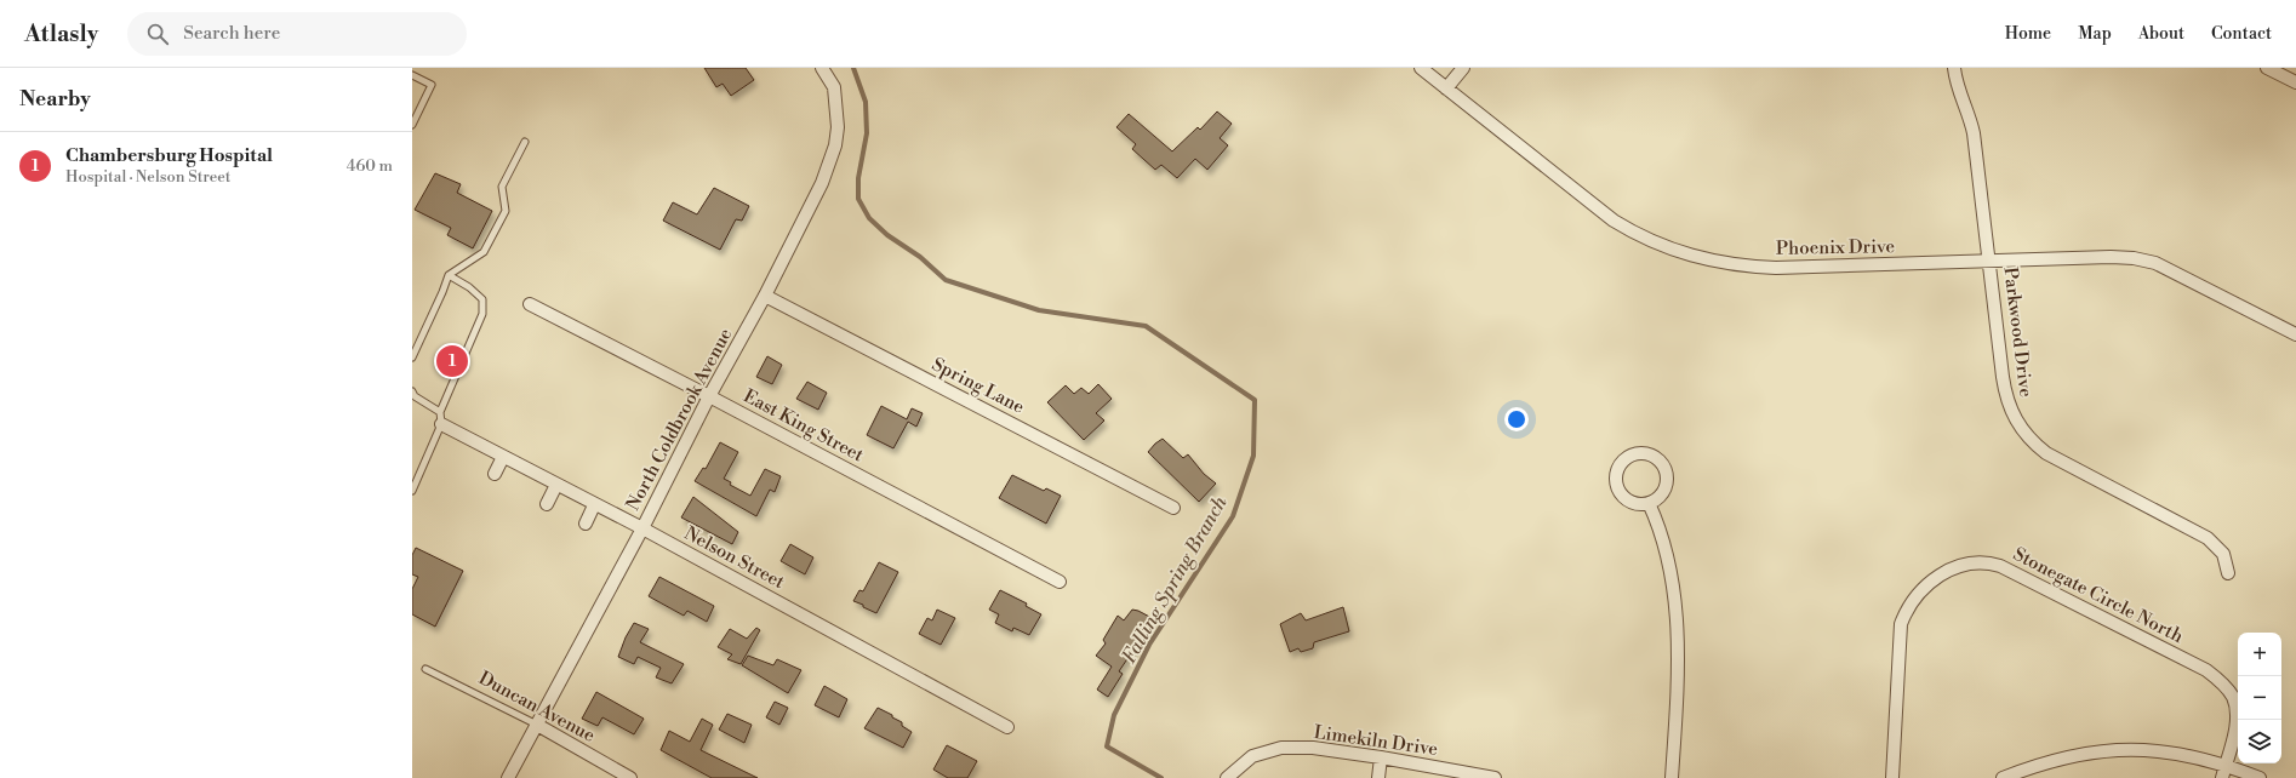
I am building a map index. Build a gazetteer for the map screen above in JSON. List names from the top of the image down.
{
  "streets": {
    "street": [
      "Phoenix Drive",
      "Parkwood Drive",
      "Spring Lane",
      "North Coldbrook Avenue",
      "East King Street",
      "Nelson Street",
      "Stonegate Circle North",
      "Duncan Avenue",
      "Limekiln Drive"
    ]
  },
  "crossings": [
    ["Phoenix Drive", "Parkwood Drive"],
    ["Spring Lane", "North Coldbrook Avenue"],
    ["North Coldbrook Avenue", "East King Street"],
    ["North Coldbrook Avenue", "Nelson Street"],
    ["North Coldbrook Avenue", "Duncan Avenue"]
  ],
  "water": ["Falling Spring Branch"],
  "page": {
    "header": "Atlasly",
    "search": "Search here",
    "nav": [
      "Home",
      "Map",
      "About",
      "Contact"
    ],
    "heading": "Nearby",
    "list": [
      {
        "mark": "1",
        "name": "Chambersburg Hospital",
        "note": "Hospital · Nelson Street",
        "value": "460 m"
      }
    ],
    "pins": "1",
    "map_buttons": ["+", "−"]
  }
}
